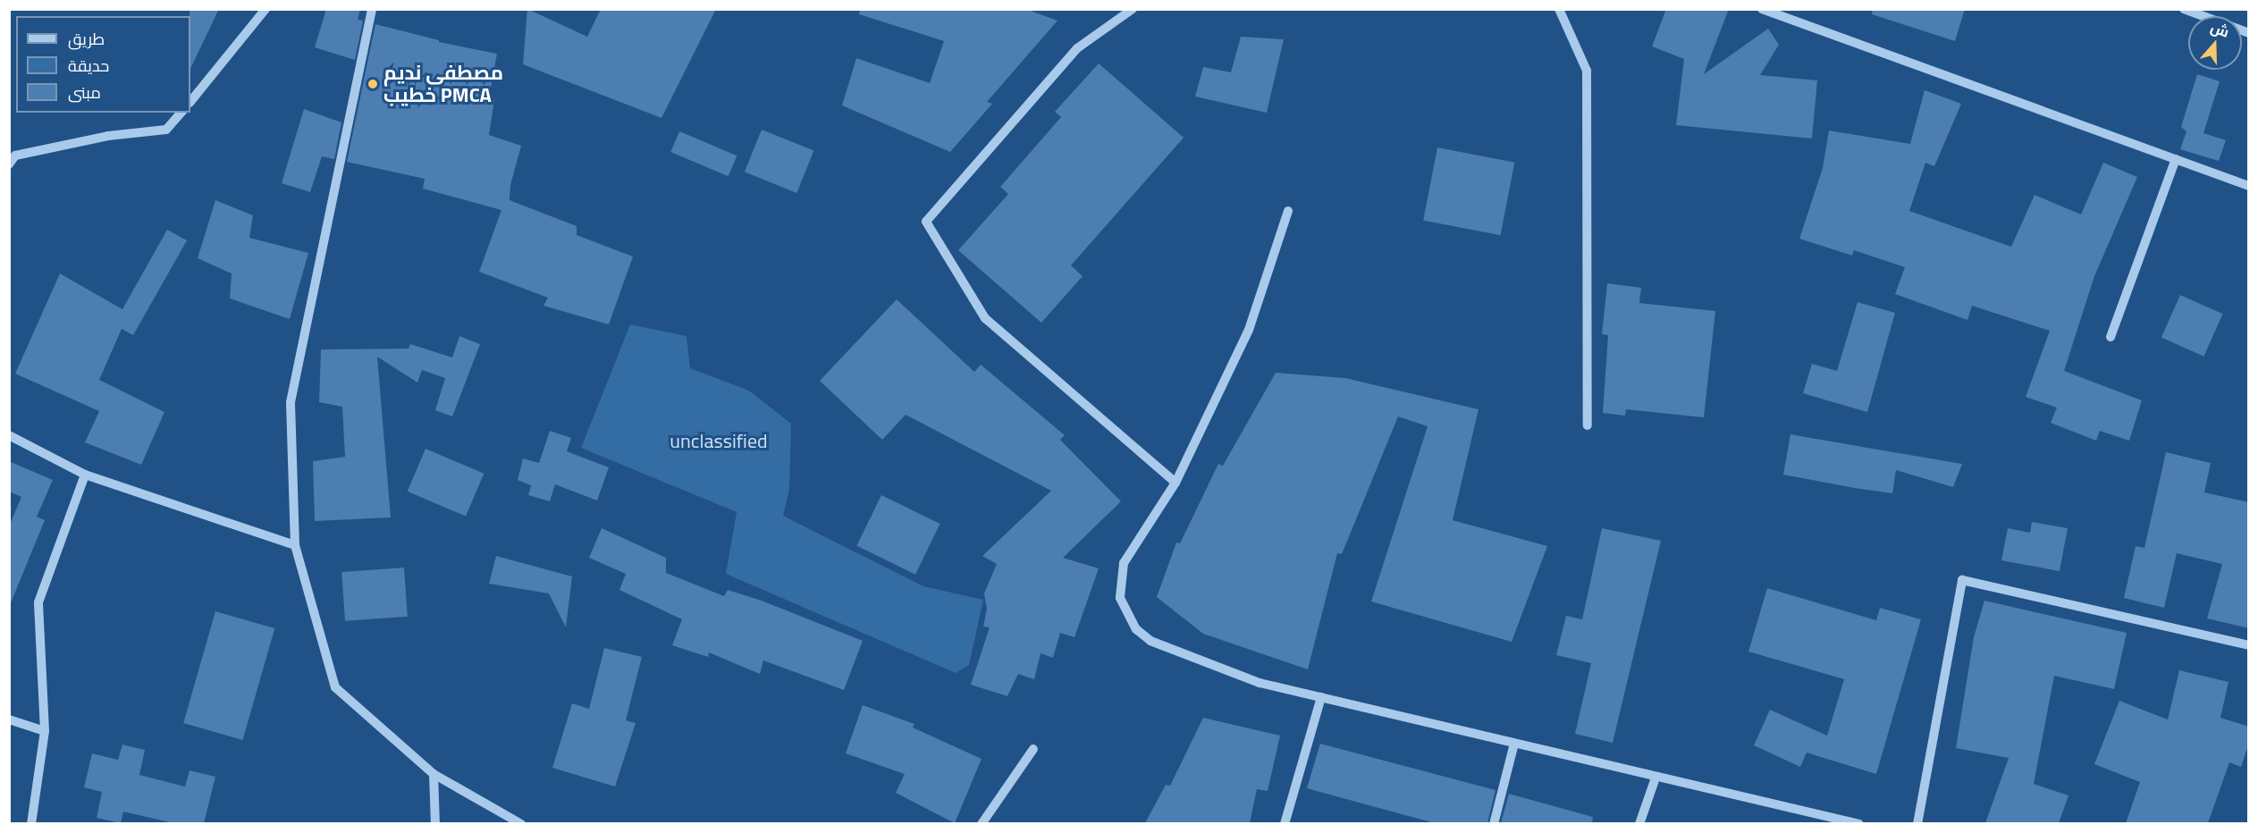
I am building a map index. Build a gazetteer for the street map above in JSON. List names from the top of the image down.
{
  "parks": ["unclassified"],
  "places": ["مصطفى نديم خطيب PMCA"],
  "legend": ["طريق", "حديقة", "مبنى"],
  "north": "top"
}
